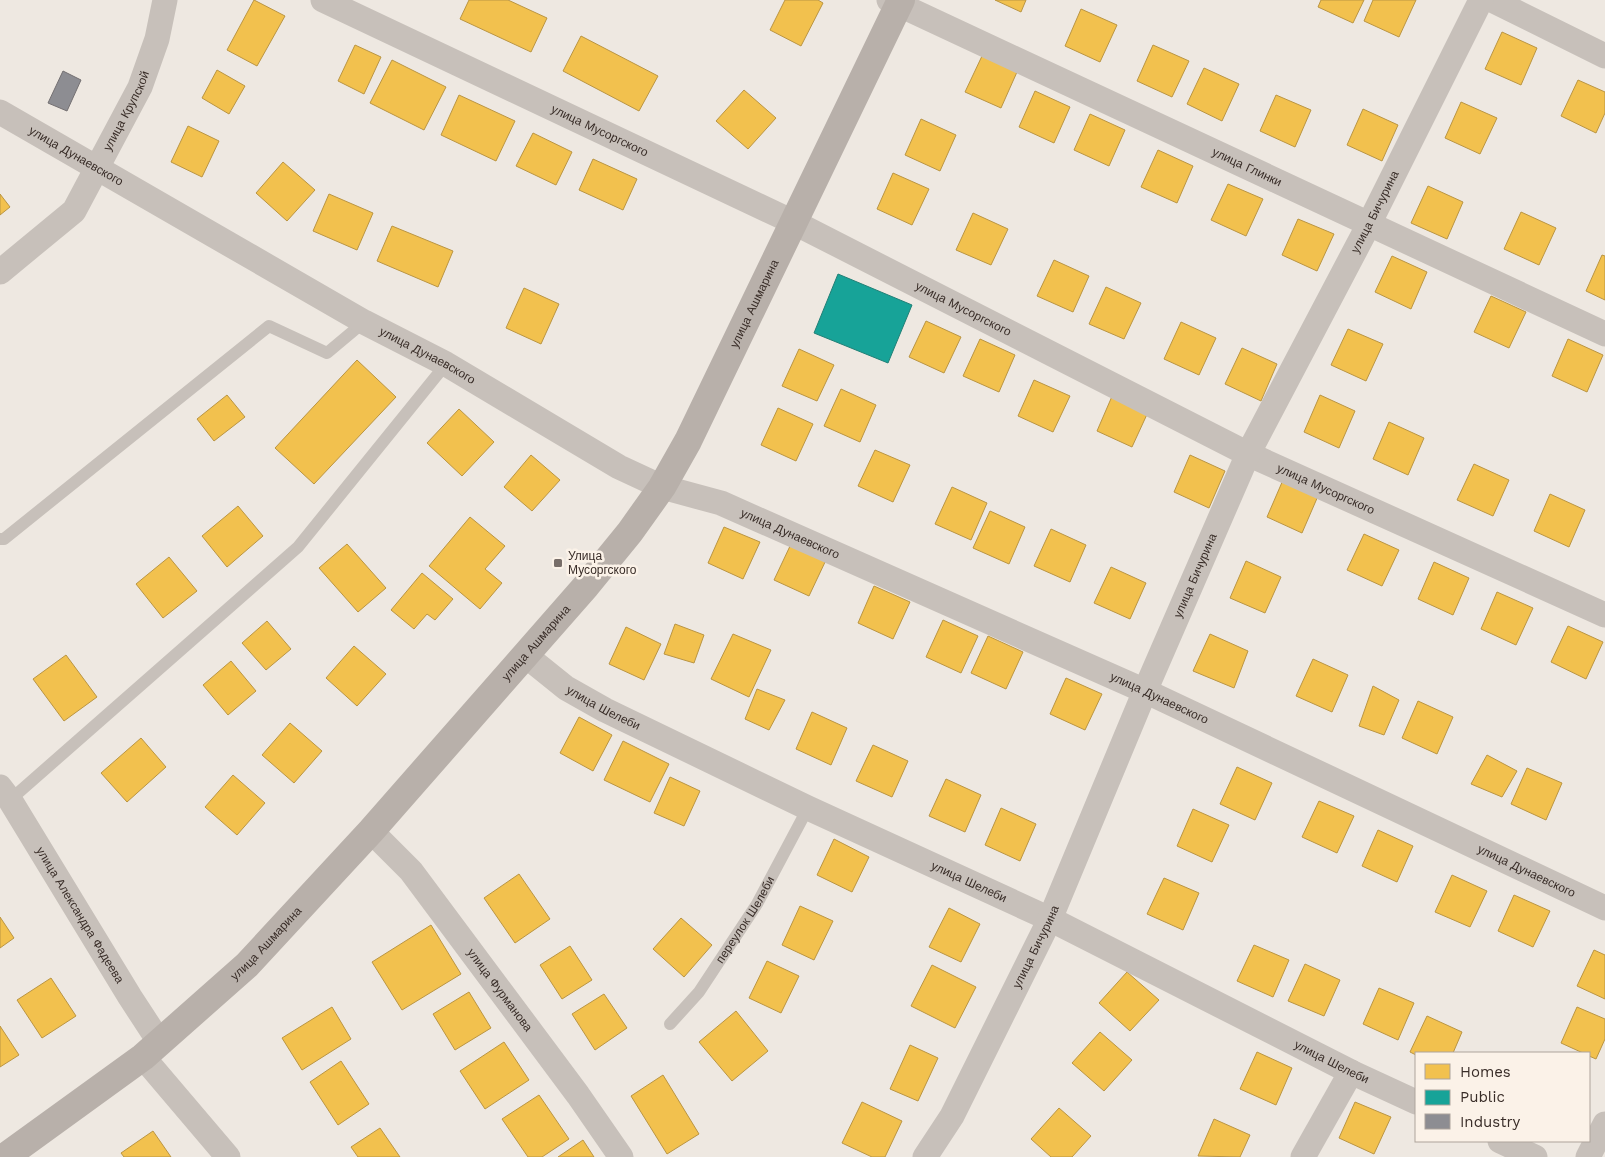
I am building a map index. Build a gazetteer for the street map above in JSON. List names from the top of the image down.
{
  "streets": {
    "street": [
      "улица Крупской",
      "улица Мусоргского",
      "улица Дунаевского",
      "улица Глинки",
      "улица Бичурина",
      "улица Ашмарина",
      "улица Шелеби",
      "улица Александра Фадеева",
      "улица Фурманова"
    ],
    "lane": ["переулок Шелеби"]
  },
  "crossings": [
    ["улица Крупской", "улица Дунаевского"],
    ["улица Мусоргского", "улица Бичурина"],
    ["улица Мусоргского", "улица Ашмарина"],
    ["улица Дунаевского", "улица Бичурина"],
    ["улица Дунаевского", "улица Ашмарина"],
    ["улица Глинки", "улица Бичурина"],
    ["улица Глинки", "улица Ашмарина"],
    ["улица Бичурина", "улица Шелеби"],
    ["улица Ашмарина", "улица Шелеби"],
    ["улица Ашмарина", "улица Александра Фадеева"],
    ["улица Ашмарина", "улица Фурманова"],
    ["улица Шелеби", "переулок Шелеби"]
  ],
  "places": {
    "transit": ["Улица Мусоргского"]
  },
  "legend": ["Homes", "Public", "Industry"]
}
